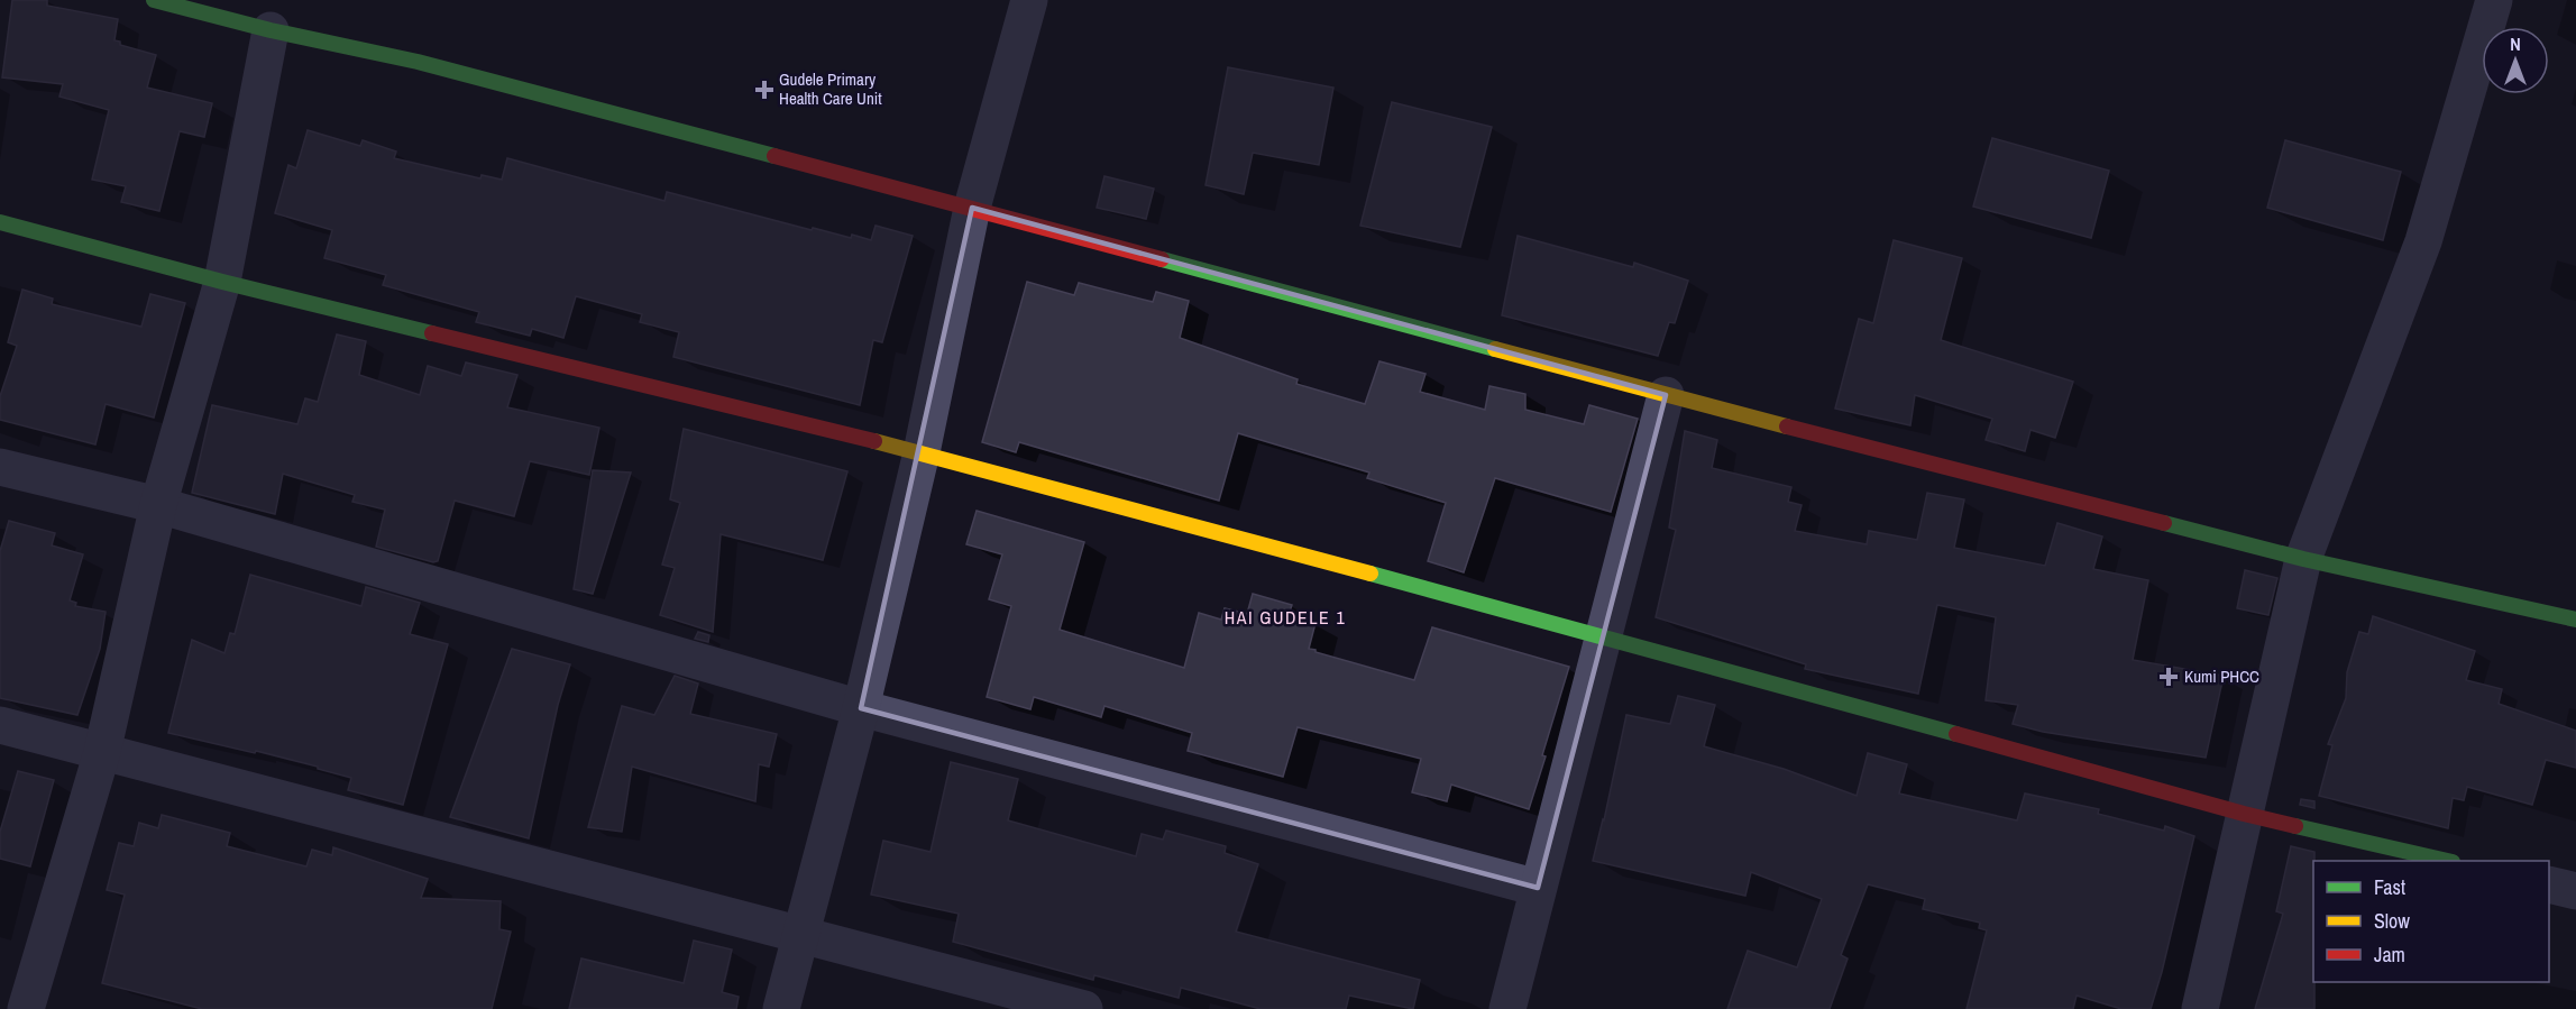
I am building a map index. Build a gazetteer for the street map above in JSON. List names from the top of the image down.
{
  "districts": ["HAI GUDELE 1"],
  "places": {
    "health": ["Gudele Primary Health Care Unit", "Kumi PHCC"]
  },
  "legend": ["Fast", "Slow", "Jam"],
  "north": "top"
}
